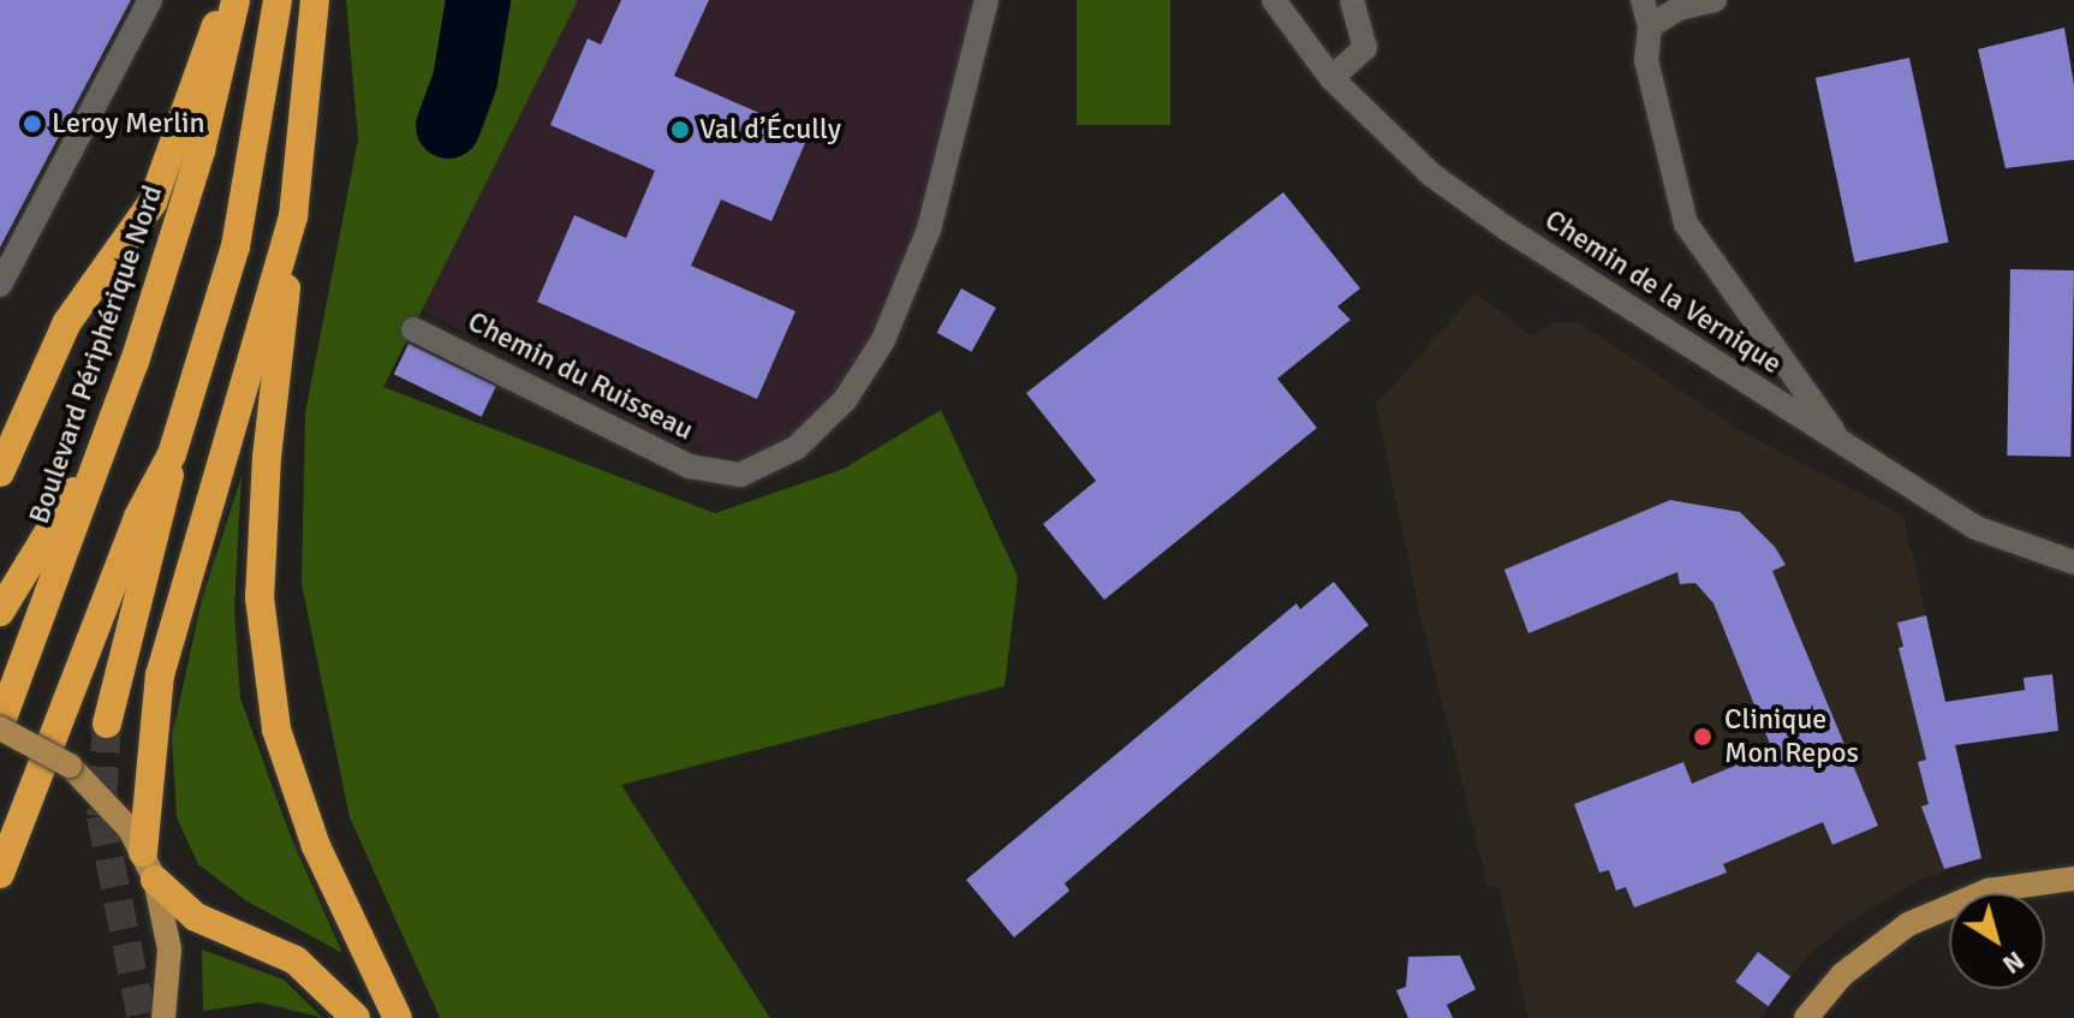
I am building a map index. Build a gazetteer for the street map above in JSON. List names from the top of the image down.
{
  "streets": {
    "highway": ["Boulevard Périphérique Nord"],
    "street": ["Chemin de la Vernique", "Chemin du Ruisseau"]
  },
  "places": ["Leroy Merlin", "Val d’Écully", "Clinique Mon Repos"],
  "north": "bottom right"
}
